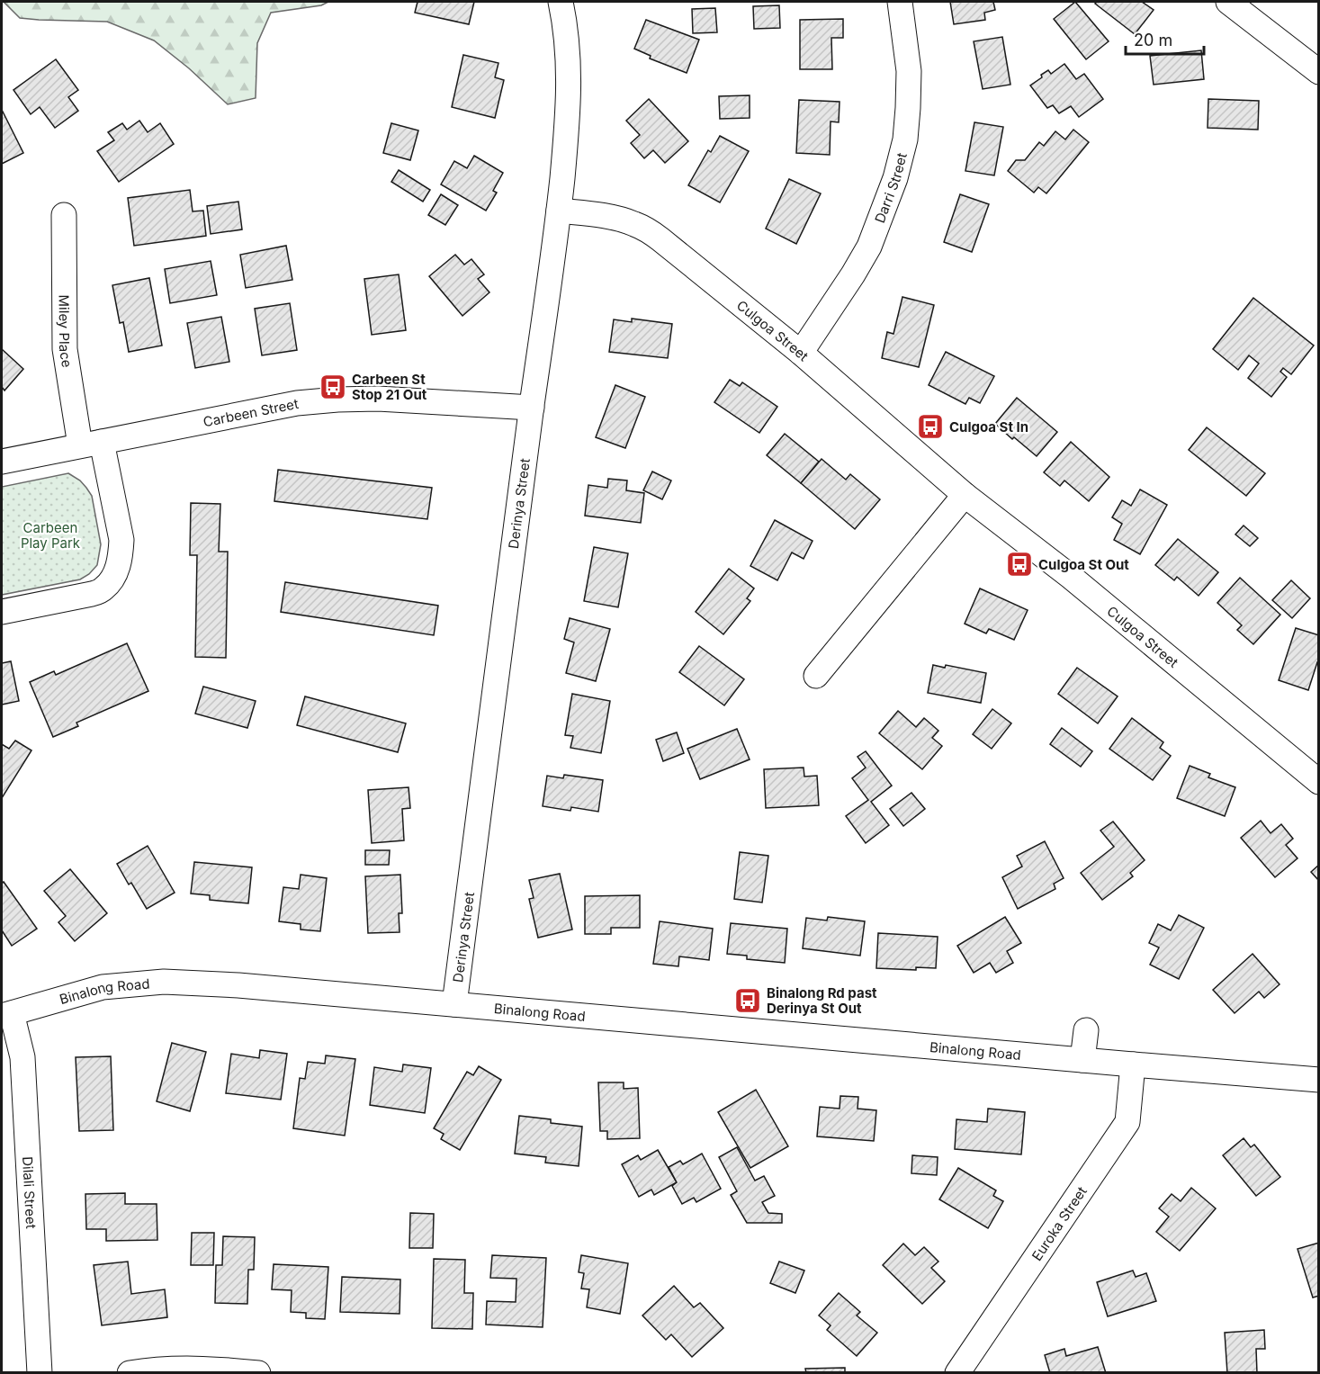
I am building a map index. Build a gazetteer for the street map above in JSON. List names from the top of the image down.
{
  "streets": {
    "street": [
      "Darri Street",
      "Culgoa Street",
      "Miley Place",
      "Carbeen Street",
      "Derinya Street",
      "Binalong Road",
      "Dilali Street",
      "Euroka Street"
    ]
  },
  "crossings": [
    ["Darri Street", "Culgoa Street"],
    ["Culgoa Street", "Derinya Street"],
    ["Miley Place", "Carbeen Street"],
    ["Carbeen Street", "Derinya Street"],
    ["Derinya Street", "Binalong Road"],
    ["Binalong Road", "Dilali Street"],
    ["Binalong Road", "Euroka Street"]
  ],
  "parks": ["Carbeen Play Park"],
  "places": {
    "bus stop": [
      "Carbeen St Stop 21 Out",
      "Culgoa St In",
      "Culgoa St Out",
      "Binalong Rd past Derinya St Out"
    ]
  },
  "scale_bar": "20 m"
}
